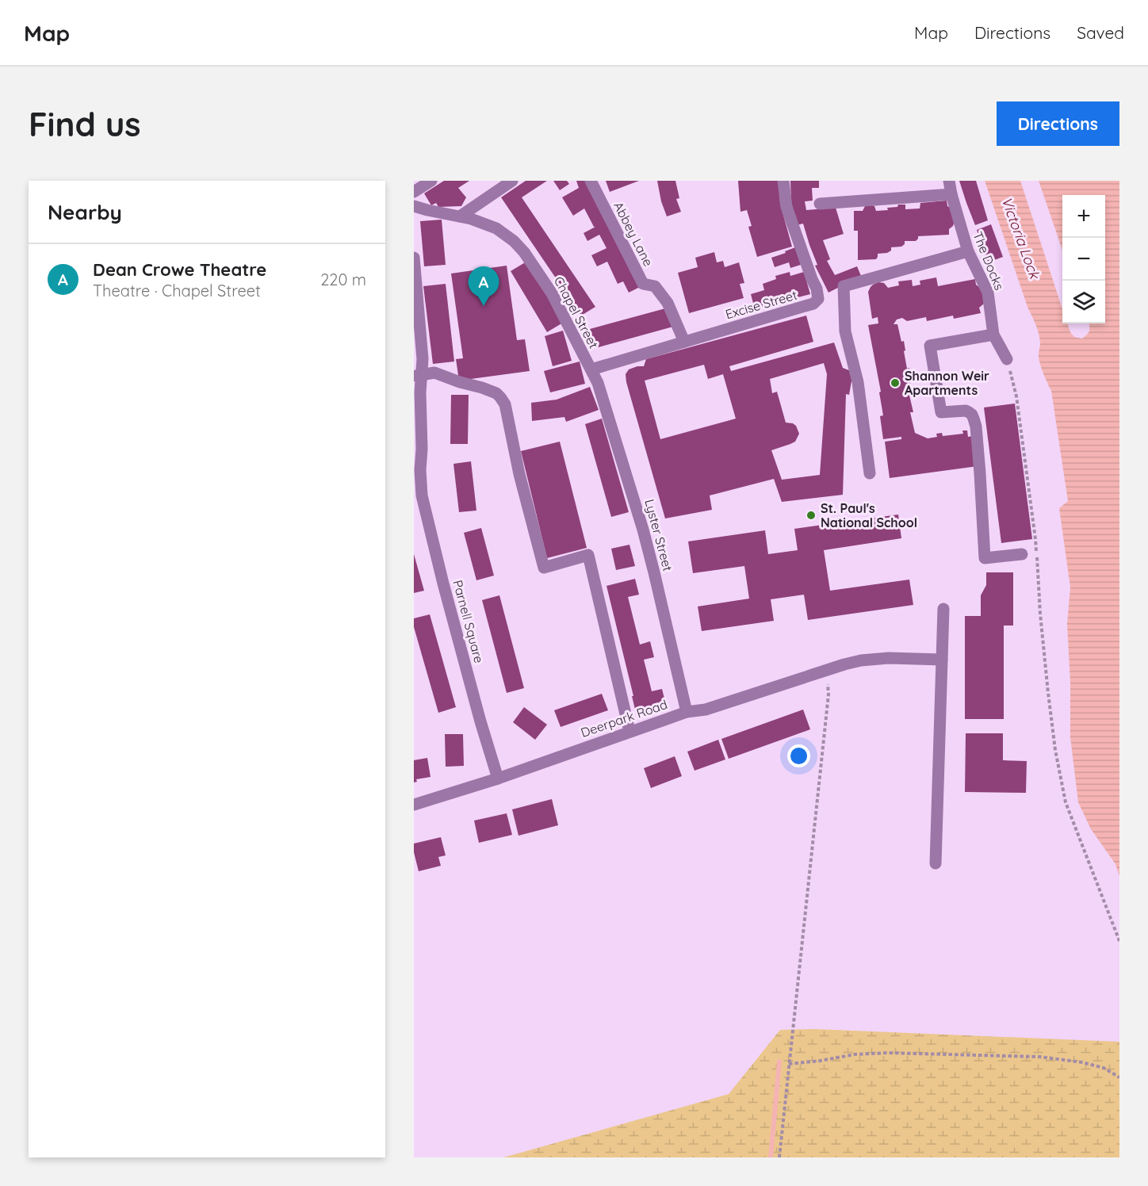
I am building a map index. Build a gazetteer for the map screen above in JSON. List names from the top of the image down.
{
  "streets": {
    "street": [
      "Abbey Lane",
      "The Docks",
      "Excise Street",
      "Chapel Street",
      "Lyster Street",
      "Parnell Square",
      "Deerpark Road"
    ]
  },
  "crossings": [
    ["Abbey Lane", "Excise Street"],
    ["Excise Street", "Chapel Street"],
    ["Excise Street", "Lyster Street"],
    ["Chapel Street", "Lyster Street"],
    ["Lyster Street", "Deerpark Road"],
    ["Parnell Square", "Deerpark Road"]
  ],
  "water": ["Victoria Lock"],
  "places": ["Shannon Weir Apartments", "St. Paul's National School"],
  "page": {
    "header": "Map",
    "nav": ["Map", "Directions", "Saved"],
    "buttons": "Directions",
    "title": "Find us",
    "heading": "Nearby",
    "map_buttons": ["+", "−"],
    "list": [
      {
        "mark": "A",
        "name": "Dean Crowe Theatre",
        "note": "Theatre · Chapel Street",
        "value": "220 m"
      }
    ],
    "pins": "A"
  }
}
